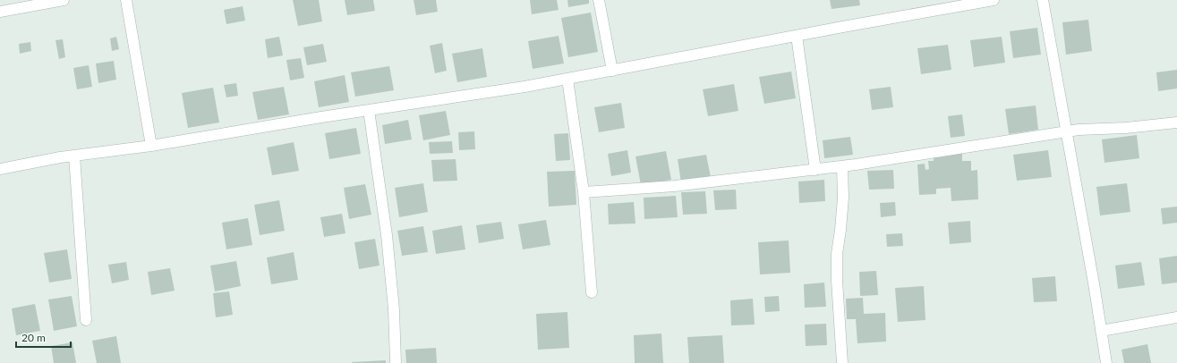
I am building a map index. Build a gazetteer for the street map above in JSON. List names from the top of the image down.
{
  "scale_bar": "20 m"
}
